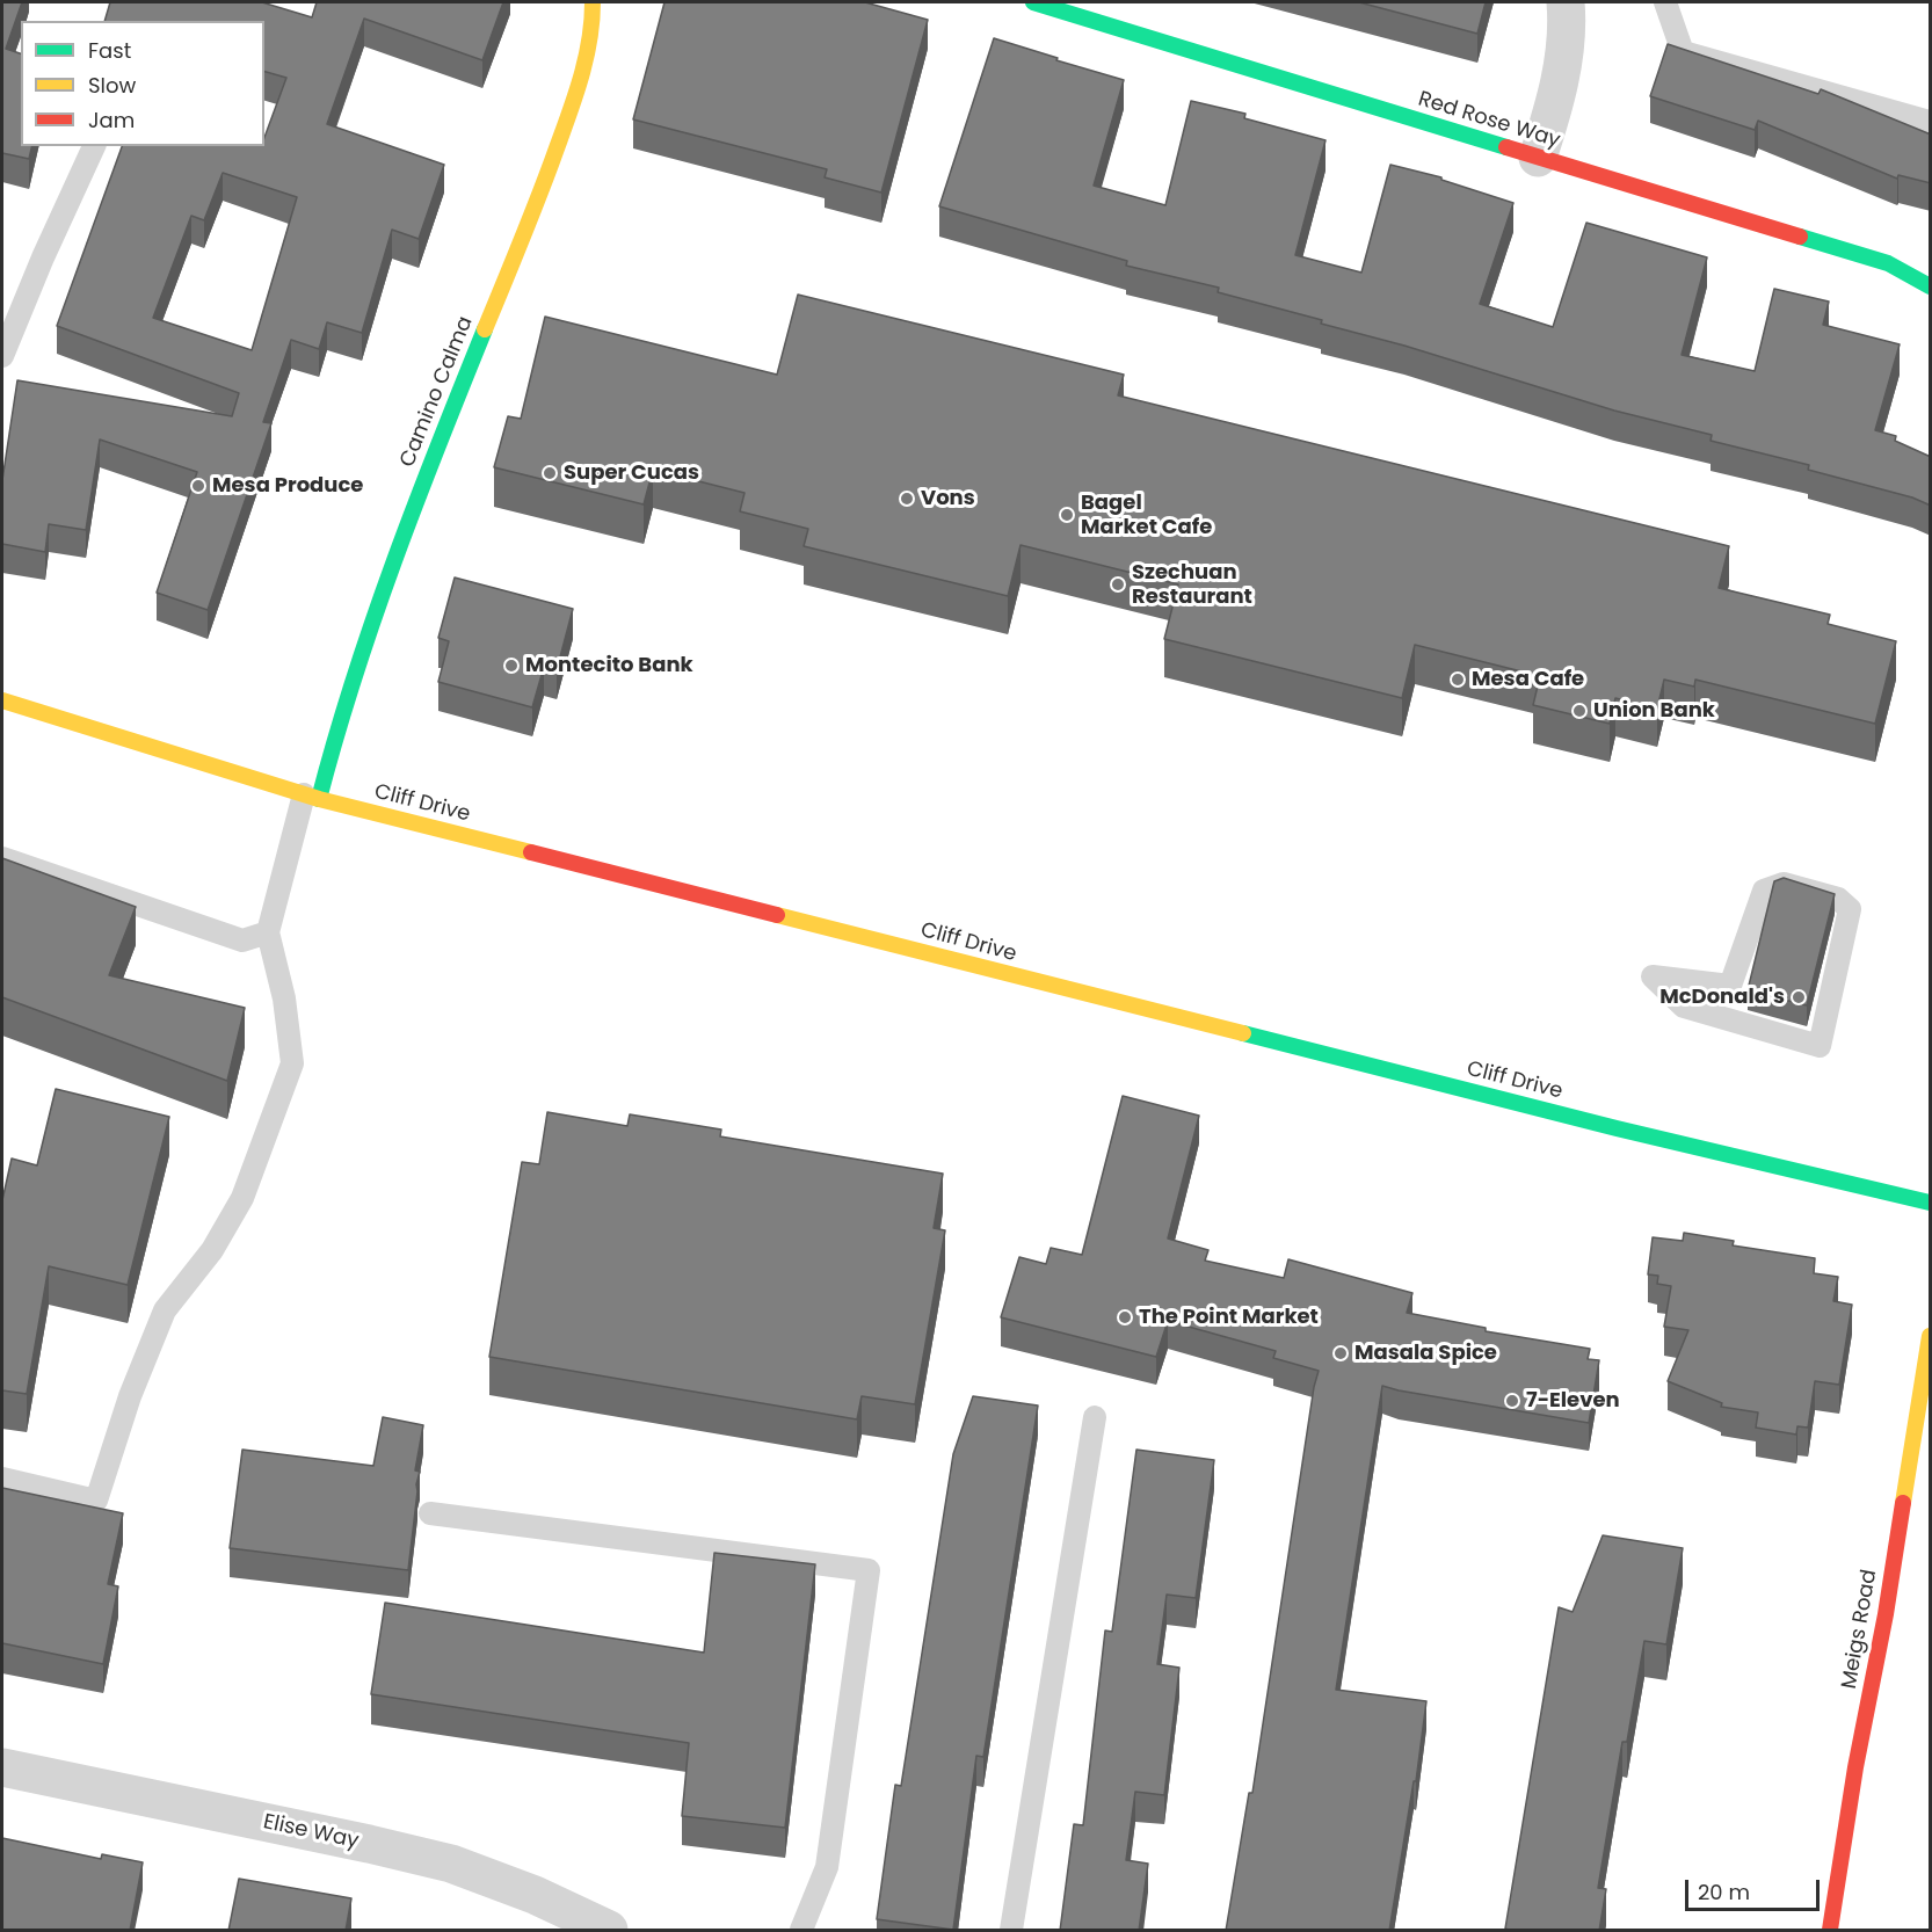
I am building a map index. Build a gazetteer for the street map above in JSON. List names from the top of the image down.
{
  "streets": {
    "main road": [
      "Red Rose Way",
      "Camino Calma",
      "Cliff Drive",
      "Meigs Road"
    ],
    "street": ["Elise Way"]
  },
  "crossings": [
    ["Camino Calma", "Cliff Drive"]
  ],
  "places": [
    "Super Cucas",
    "Mesa Produce",
    "Vons",
    "Bagel Market Cafe",
    "Szechuan Restaurant",
    "Montecito Bank",
    "Mesa Cafe",
    "Union Bank",
    "McDonald's",
    "The Point Market",
    "Masala Spice",
    "7-Eleven"
  ],
  "legend": ["Fast", "Slow", "Jam"],
  "scale_bar": "20 m"
}
